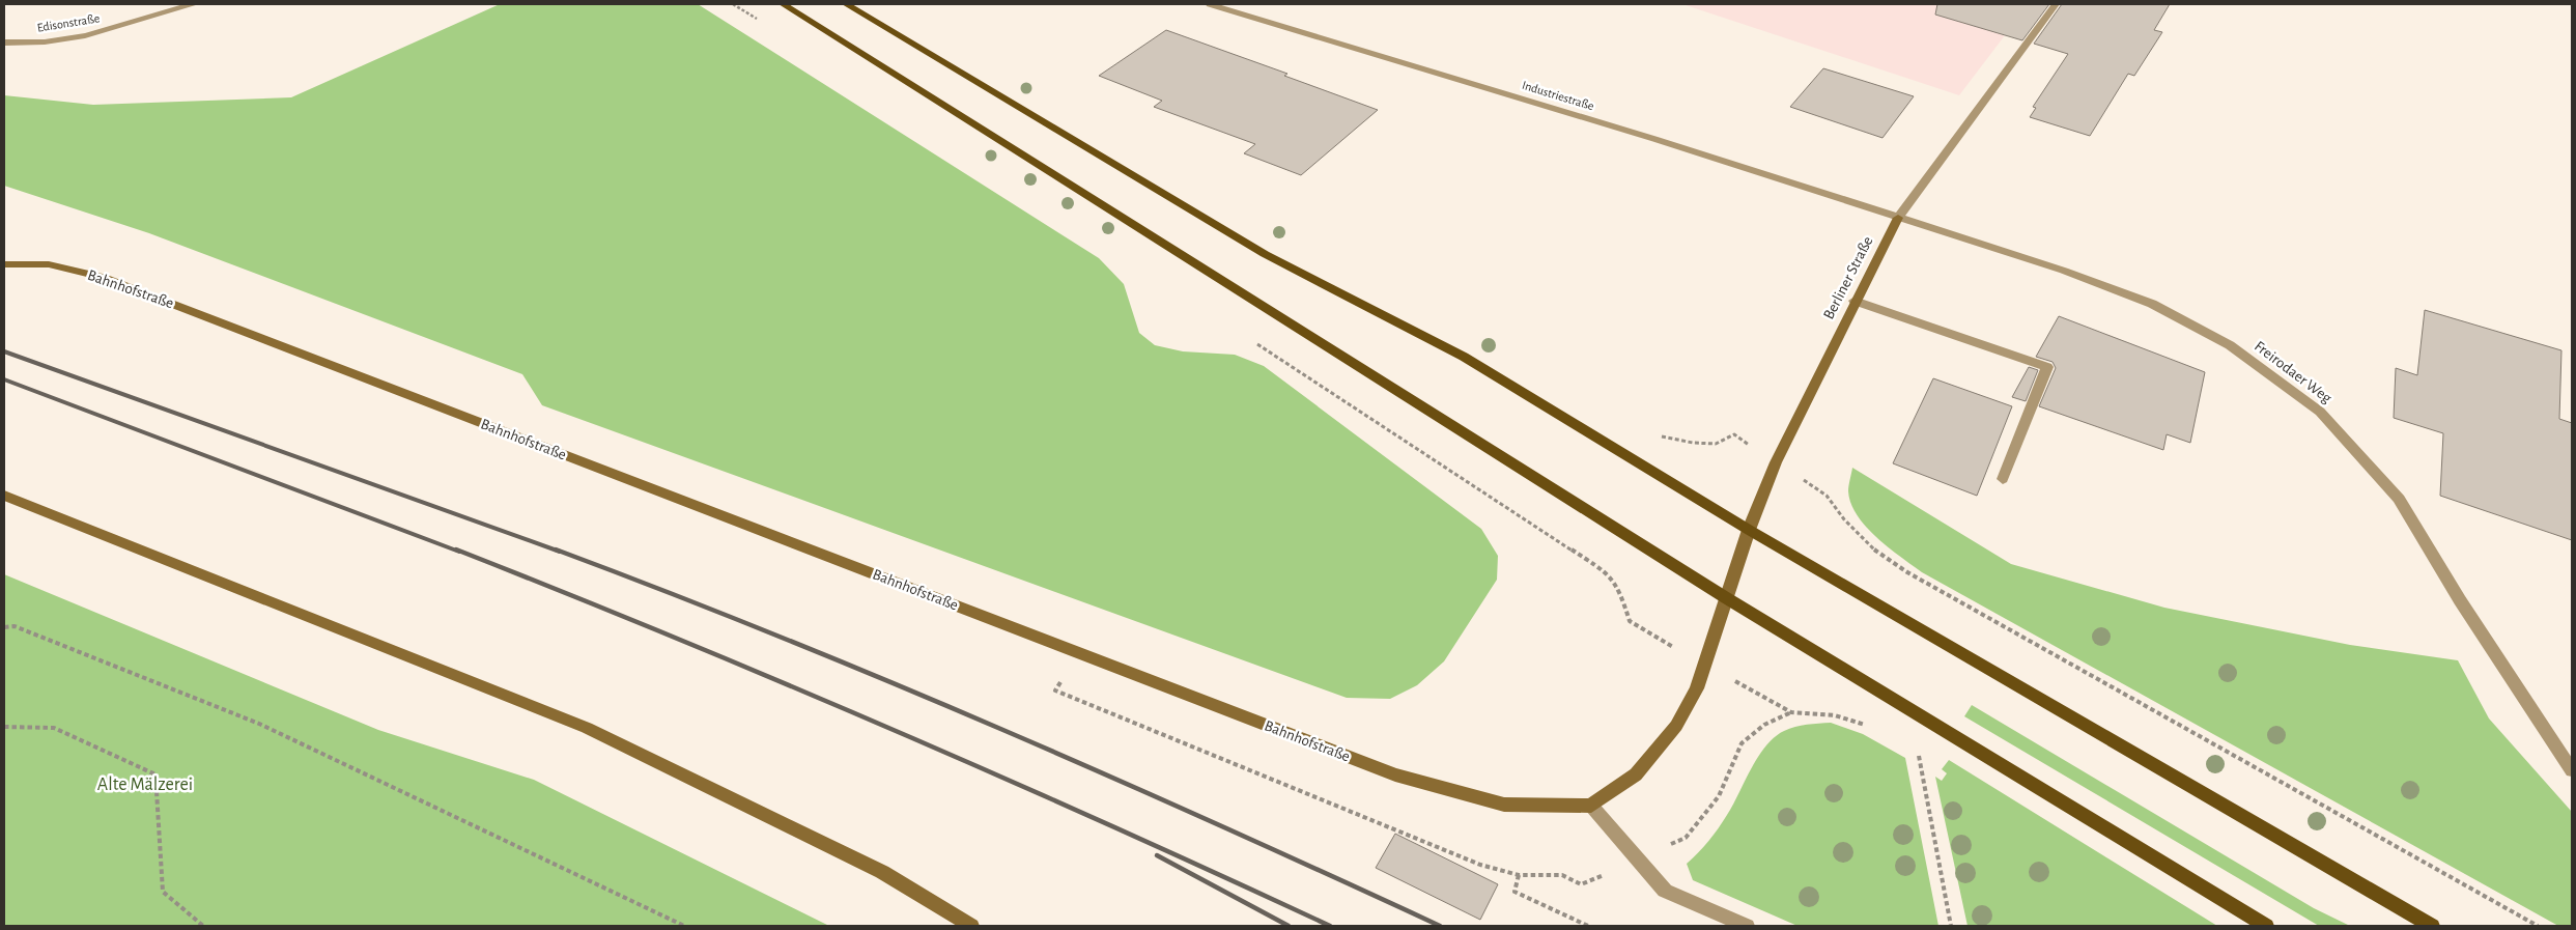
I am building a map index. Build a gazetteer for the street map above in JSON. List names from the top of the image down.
{
  "streets": {
    "street": [
      "Edisonstraße",
      "Industriestraße",
      "Berliner Straße",
      "Bahnhofstraße",
      "Freirodaer Weg"
    ]
  },
  "crossings": [
    ["Industriestraße", "Berliner Straße"],
    ["Industriestraße", "Freirodaer Weg"],
    ["Berliner Straße", "Freirodaer Weg"]
  ],
  "parks": ["Alte Mälzerei"]
}
